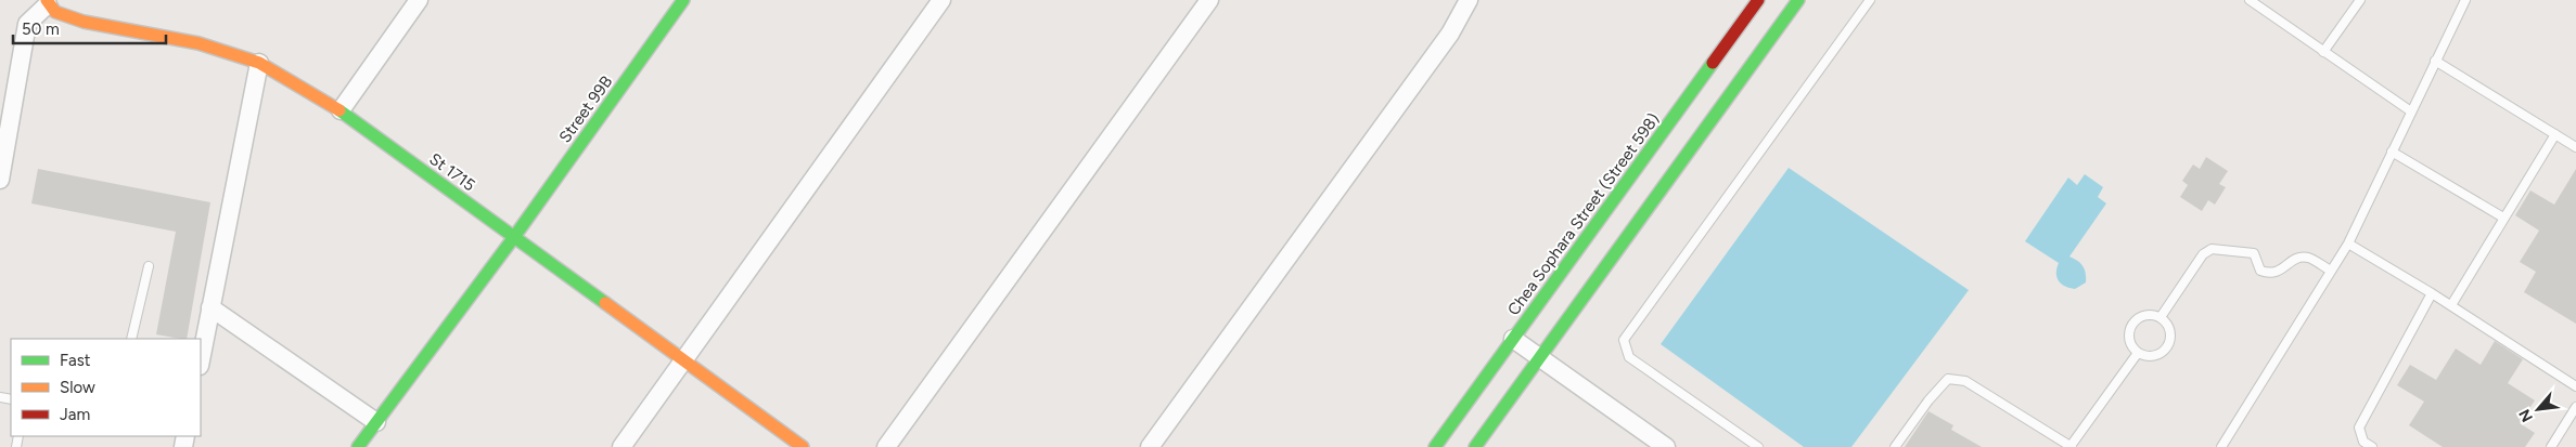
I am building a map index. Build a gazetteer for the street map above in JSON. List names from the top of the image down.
{
  "streets": {
    "street": ["Street 99B", "St 1715", "Chea Sophara Street (Street 598)"]
  },
  "crossings": [
    ["Street 99B", "St 1715"]
  ],
  "legend": ["Fast", "Slow", "Jam"],
  "scale_bar": "50 m",
  "north": "bottom left"
}
